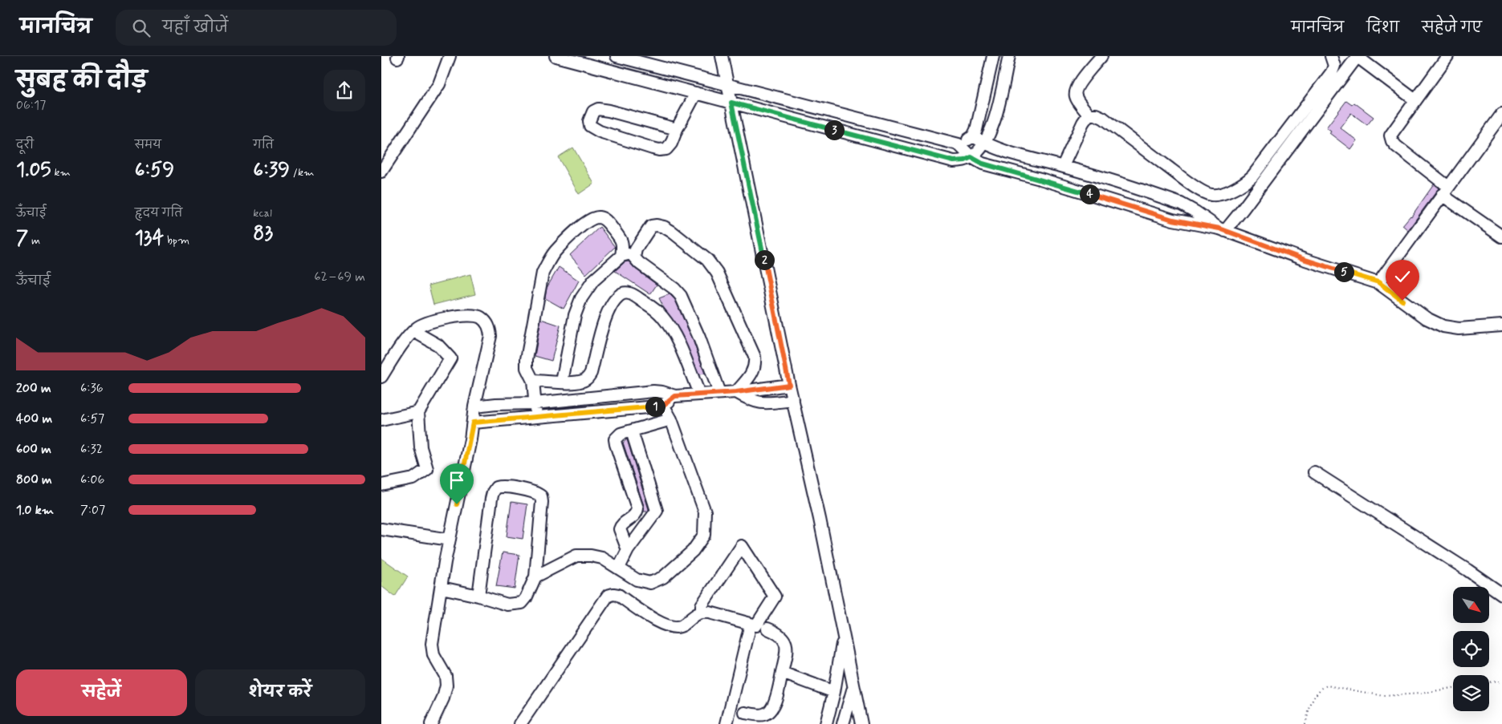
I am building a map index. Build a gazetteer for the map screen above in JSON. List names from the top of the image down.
{
  "north": "bottom right",
  "page": {
    "header": "मानचित्र",
    "search": "यहाँ खोजें",
    "nav": ["मानचित्र", "दिशा", "सहेजे गए"],
    "heading": ["सुबह की दौड़", "06:17"],
    "pins": [
      "3",
      "4",
      "2",
      "5",
      "1"
    ],
    "stats": [
      ["दूरी", "1.05 km"],
      ["समय", "6:59"],
      ["गति", "6:39 /km"],
      ["ऊँचाई", "7 m"],
      ["हृदय गति", "134 bpm"],
      ["kcal", "83"]
    ],
    "chart": ["ऊँचाई", "62–69 m"],
    "list": [
      {
        "name": "200 m",
        "note": "6:36"
      },
      {
        "name": "400 m",
        "note": "6:57"
      },
      {
        "name": "600 m",
        "note": "6:32"
      },
      {
        "name": "800 m",
        "note": "6:06"
      },
      {
        "name": "1.0 km",
        "note": "7:07"
      }
    ],
    "buttons": ["सहेजें", "शेयर करें"]
  }
}
